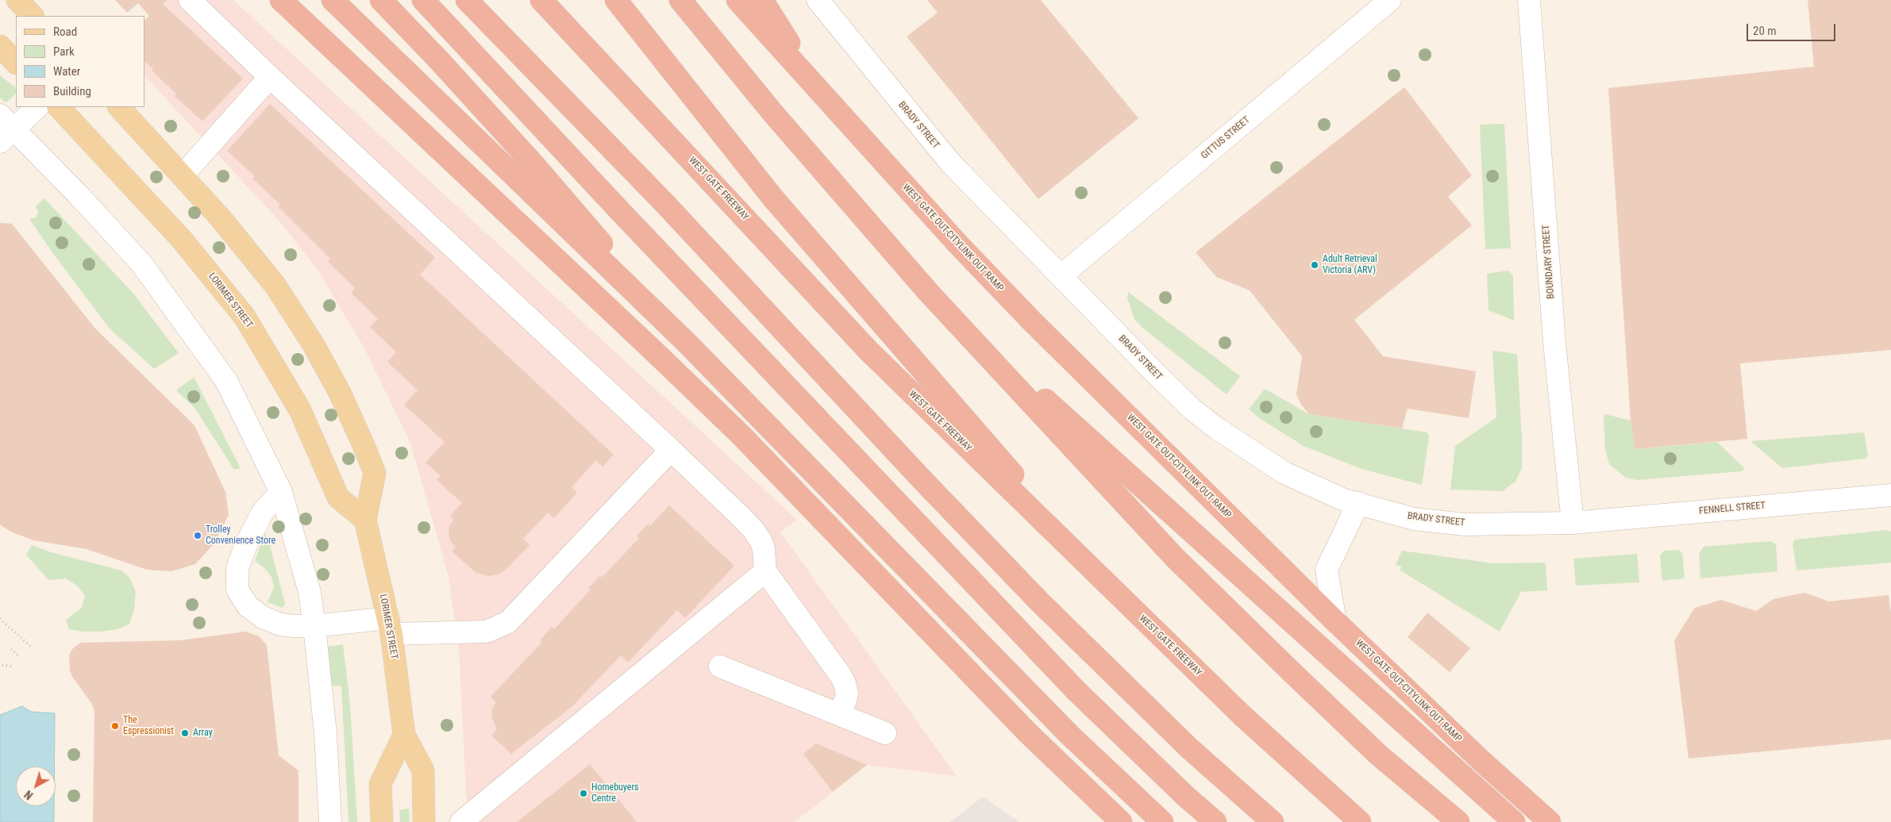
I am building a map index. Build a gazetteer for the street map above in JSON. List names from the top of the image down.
{
  "streets": {
    "highway": ["WEST GATE FREEWAY", "WEST GATE OUT-CITYLINK OUT RAMP"],
    "main road": ["LORIMER STREET"],
    "street": [
      "BRADY STREET",
      "GITTUS STREET",
      "BOUNDARY STREET",
      "FENNELL STREET"
    ]
  },
  "crossings": [
    ["BRADY STREET", "GITTUS STREET"],
    ["BRADY STREET", "BOUNDARY STREET"],
    ["BRADY STREET", "FENNELL STREET"],
    ["BOUNDARY STREET", "FENNELL STREET"]
  ],
  "places": [
    "Adult Retrieval Victoria (ARV)",
    "Trolley Convenience Store",
    "The Espressionist",
    "Array",
    "Homebuyers Centre"
  ],
  "legend": [
    "Road",
    "Park",
    "Water",
    "Building"
  ],
  "scale_bar": "20 m",
  "north": "bottom left"
}
